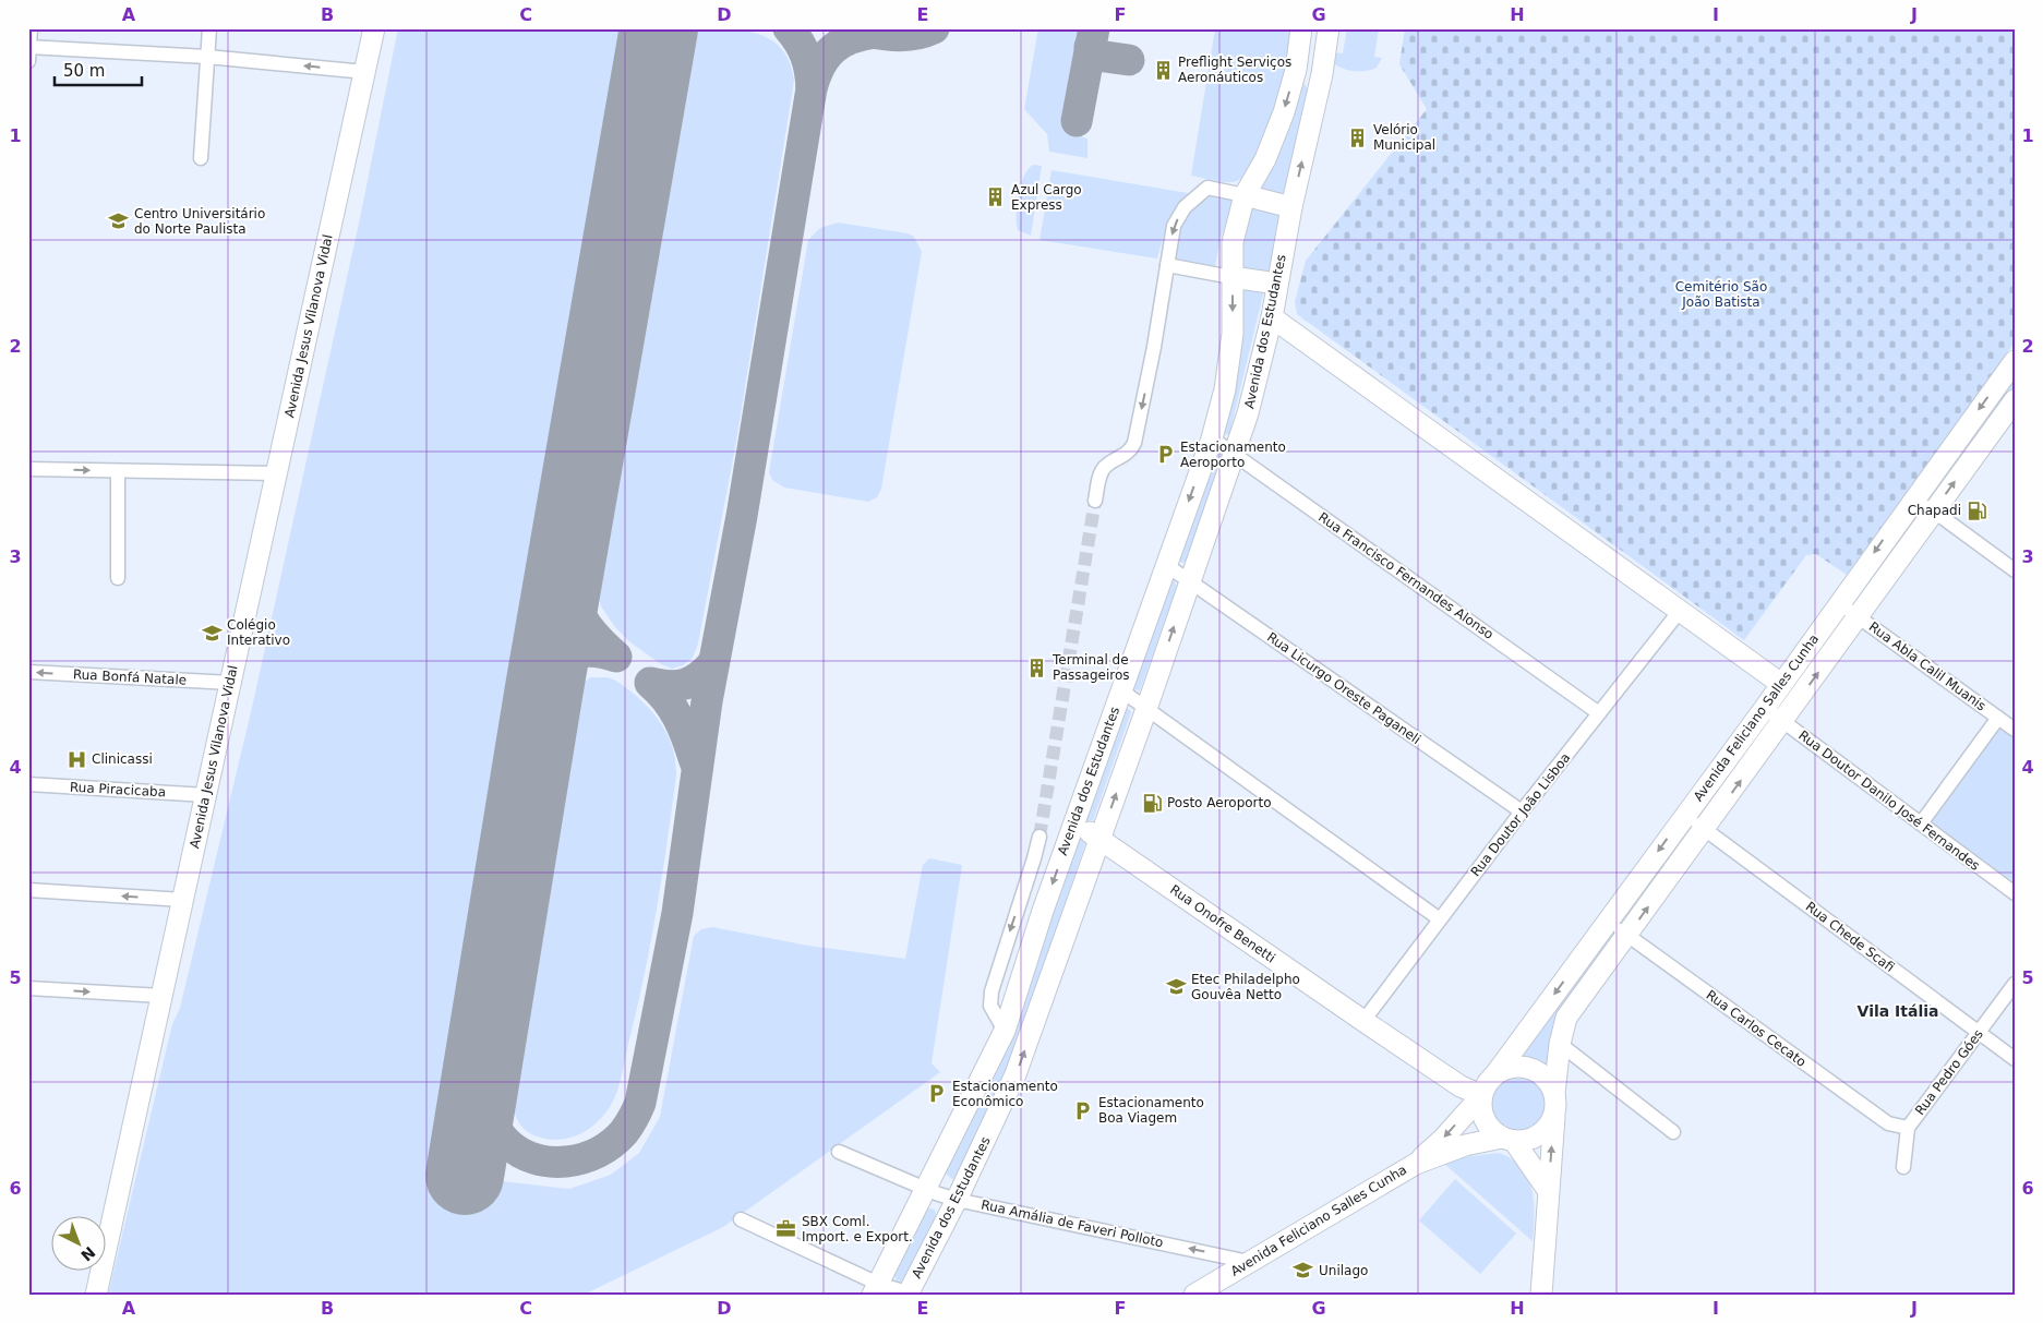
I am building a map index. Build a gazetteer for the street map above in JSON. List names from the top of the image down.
{
  "streets": {
    "main road": [
      "Avenida Jesus Vilanova Vidal",
      "Avenida dos Estudantes",
      "Avenida Feliciano Salles Cunha",
      "Rua Onofre Benetti"
    ],
    "street": [
      "Rua Francisco Fernandes Alonso",
      "Rua Abla Calil Muanis",
      "Rua Bonfá Natale",
      "Rua Licurgo Oreste Paganeli",
      "Rua Piracicaba",
      "Rua Doutor Danilo José Fernandes",
      "Rua Doutor João Lisboa",
      "Rua Chede Scafi",
      "Rua Carlos Cecato",
      "Rua Pedro Góes",
      "Rua Amália de Faveri Polloto"
    ]
  },
  "crossings": [
    ["Avenida Jesus Vilanova Vidal", "Rua Bonfá Natale"],
    ["Avenida Jesus Vilanova Vidal", "Rua Piracicaba"],
    ["Avenida dos Estudantes", "Rua Francisco Fernandes Alonso"],
    ["Avenida dos Estudantes", "Rua Licurgo Oreste Paganeli"],
    ["Avenida dos Estudantes", "Rua Onofre Benetti"],
    ["Avenida dos Estudantes", "Rua Amália de Faveri Polloto"],
    ["Rua Francisco Fernandes Alonso", "Rua Doutor João Lisboa"],
    ["Rua Abla Calil Muanis", "Avenida Feliciano Salles Cunha"],
    ["Rua Licurgo Oreste Paganeli", "Rua Doutor João Lisboa"],
    ["Avenida Feliciano Salles Cunha", "Rua Doutor Danilo José Fernandes"],
    ["Avenida Feliciano Salles Cunha", "Rua Onofre Benetti"],
    ["Avenida Feliciano Salles Cunha", "Rua Chede Scafi"],
    ["Avenida Feliciano Salles Cunha", "Rua Carlos Cecato"],
    ["Avenida Feliciano Salles Cunha", "Rua Amália de Faveri Polloto"],
    ["Rua Doutor João Lisboa", "Rua Onofre Benetti"],
    ["Rua Chede Scafi", "Rua Pedro Góes"],
    ["Rua Carlos Cecato", "Rua Pedro Góes"]
  ],
  "one_way": ["Rua Bonfá Natale", "Rua Amália de Faveri Polloto"],
  "districts": ["Vila Itália"],
  "parks": ["Cemitério São João Batista"],
  "places": {
    "building": [
      "Preflight Serviços Aeronáuticos",
      "Velório Municipal",
      "Azul Cargo Express",
      "Terminal de Passageiros"
    ],
    "school or university": [
      "Centro Universitário do Norte Paulista",
      "Colégio Interativo",
      "Etec Philadelpho Gouvêa Netto",
      "Unilago"
    ],
    "parking": ["Estacionamento Aeroporto", "Estacionamento Econômico", "Estacionamento Boa Viagem"],
    "fuel station": ["Chapadi", "Posto Aeroporto"],
    "hospital": ["Clinicassi"],
    "office": ["SBX Coml. Import. e Export."]
  },
  "scale_bar": "50 m",
  "north": "bottom right",
  "grid": {
    "columns": [
      "A",
      "B",
      "C",
      "D",
      "E",
      "F",
      "G",
      "H",
      "I",
      "J"
    ],
    "rows": [
      "1",
      "2",
      "3",
      "4",
      "5",
      "6"
    ]
  }
}
